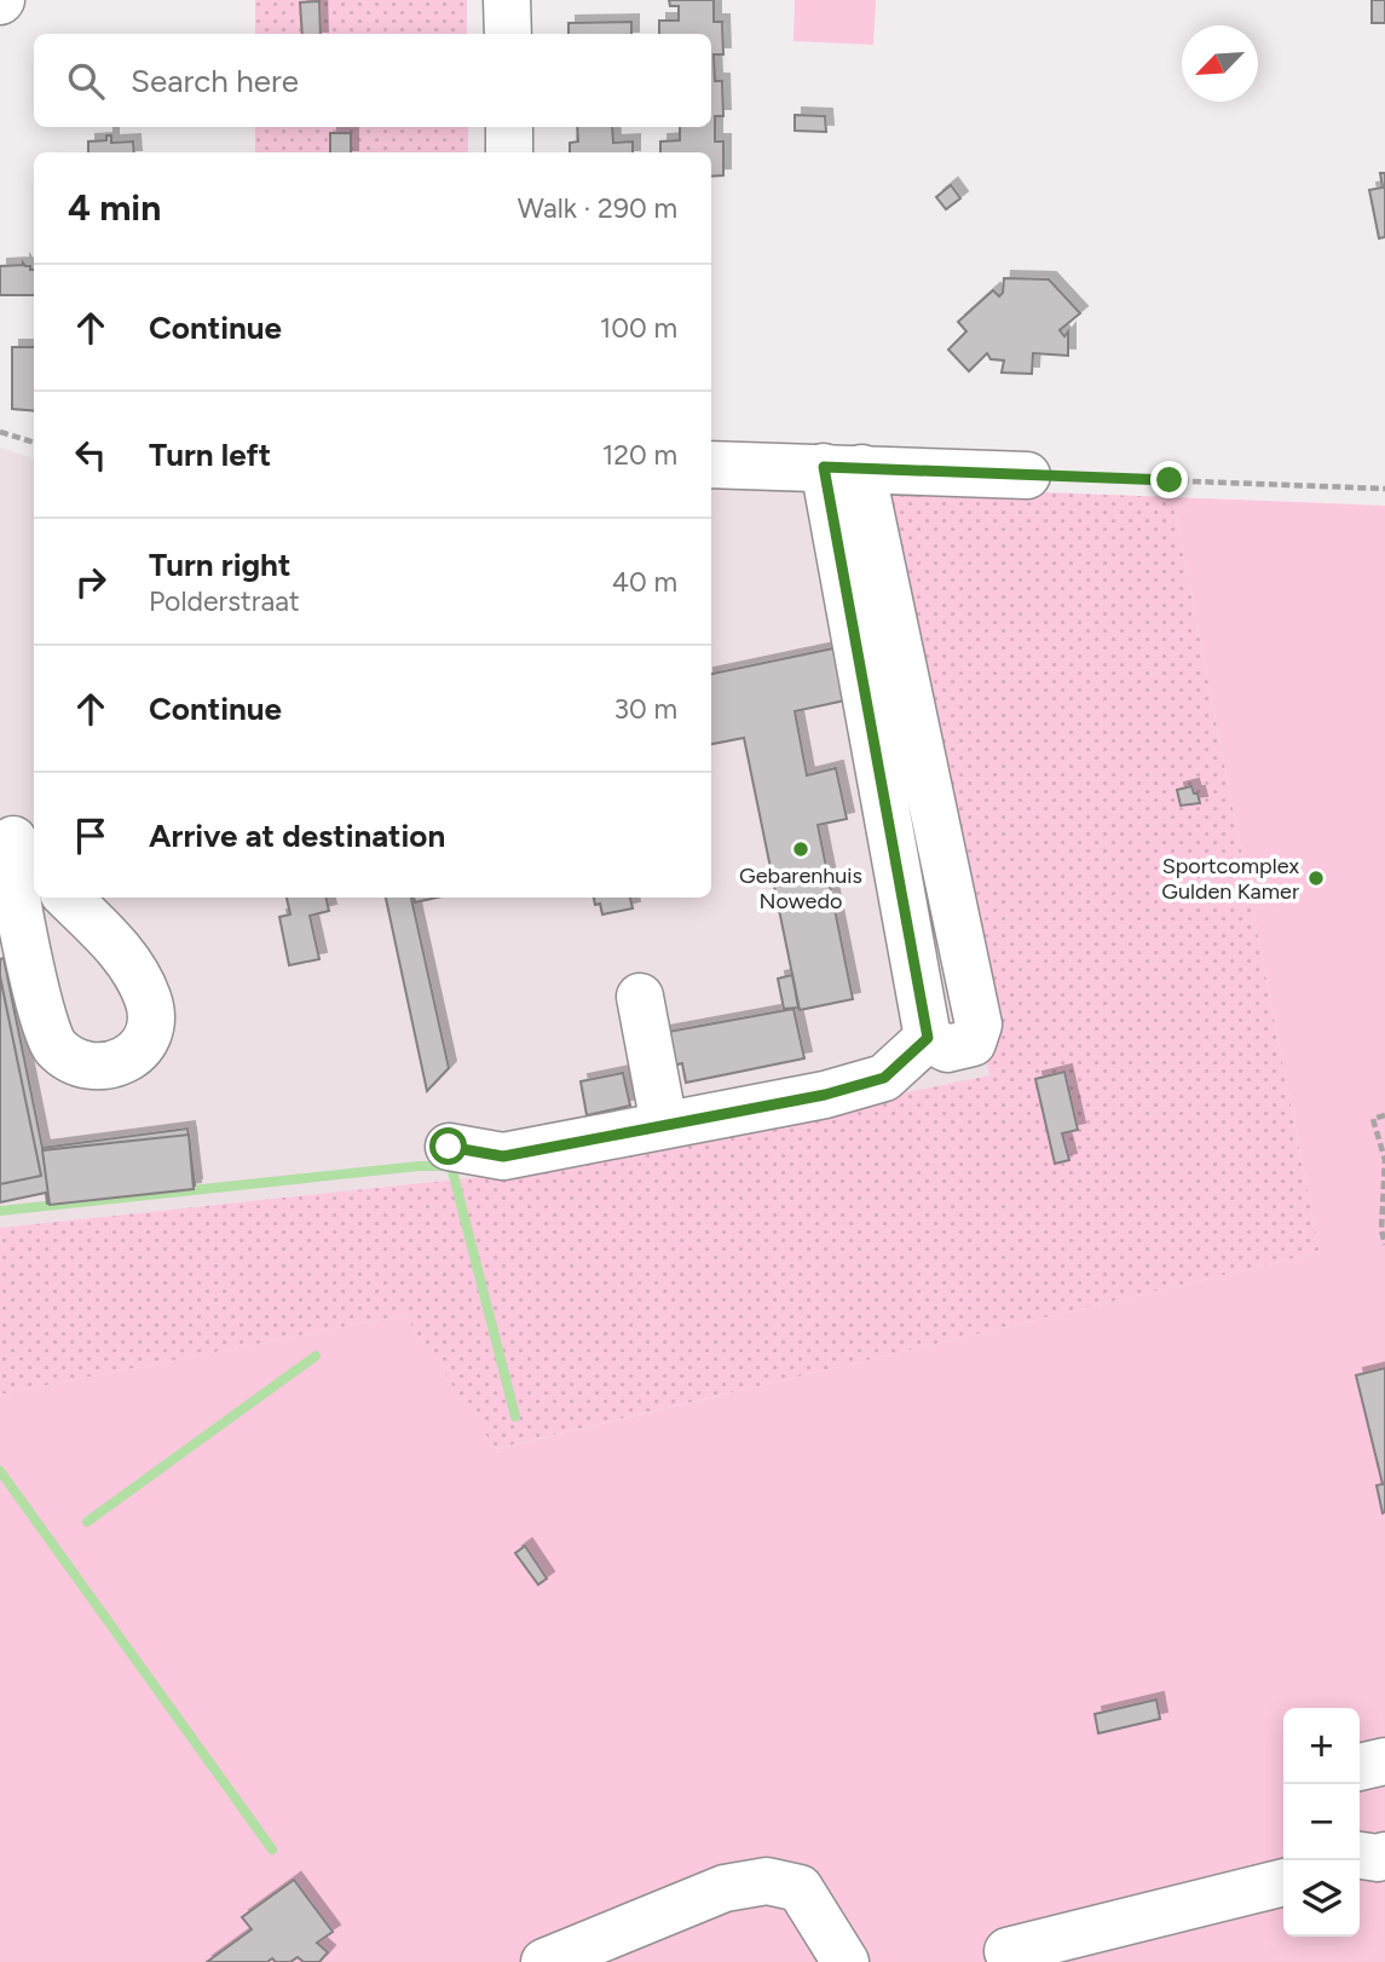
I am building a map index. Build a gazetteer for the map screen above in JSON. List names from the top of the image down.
{
  "places": ["Gebarenhuis Nowedo", "Sportcomplex Gulden Kamer"],
  "north": "bottom left",
  "page": {
    "search": "Search here",
    "heading": ["4 min", "Walk · 290 m"],
    "list": [
      ["Continue", "100 m"],
      ["Turn left", "120 m"],
      ["Turn right", "Polderstraat", "40 m"],
      ["Continue", "30 m"],
      "Arrive at destination"
    ],
    "map_buttons": ["+", "−"]
  }
}
